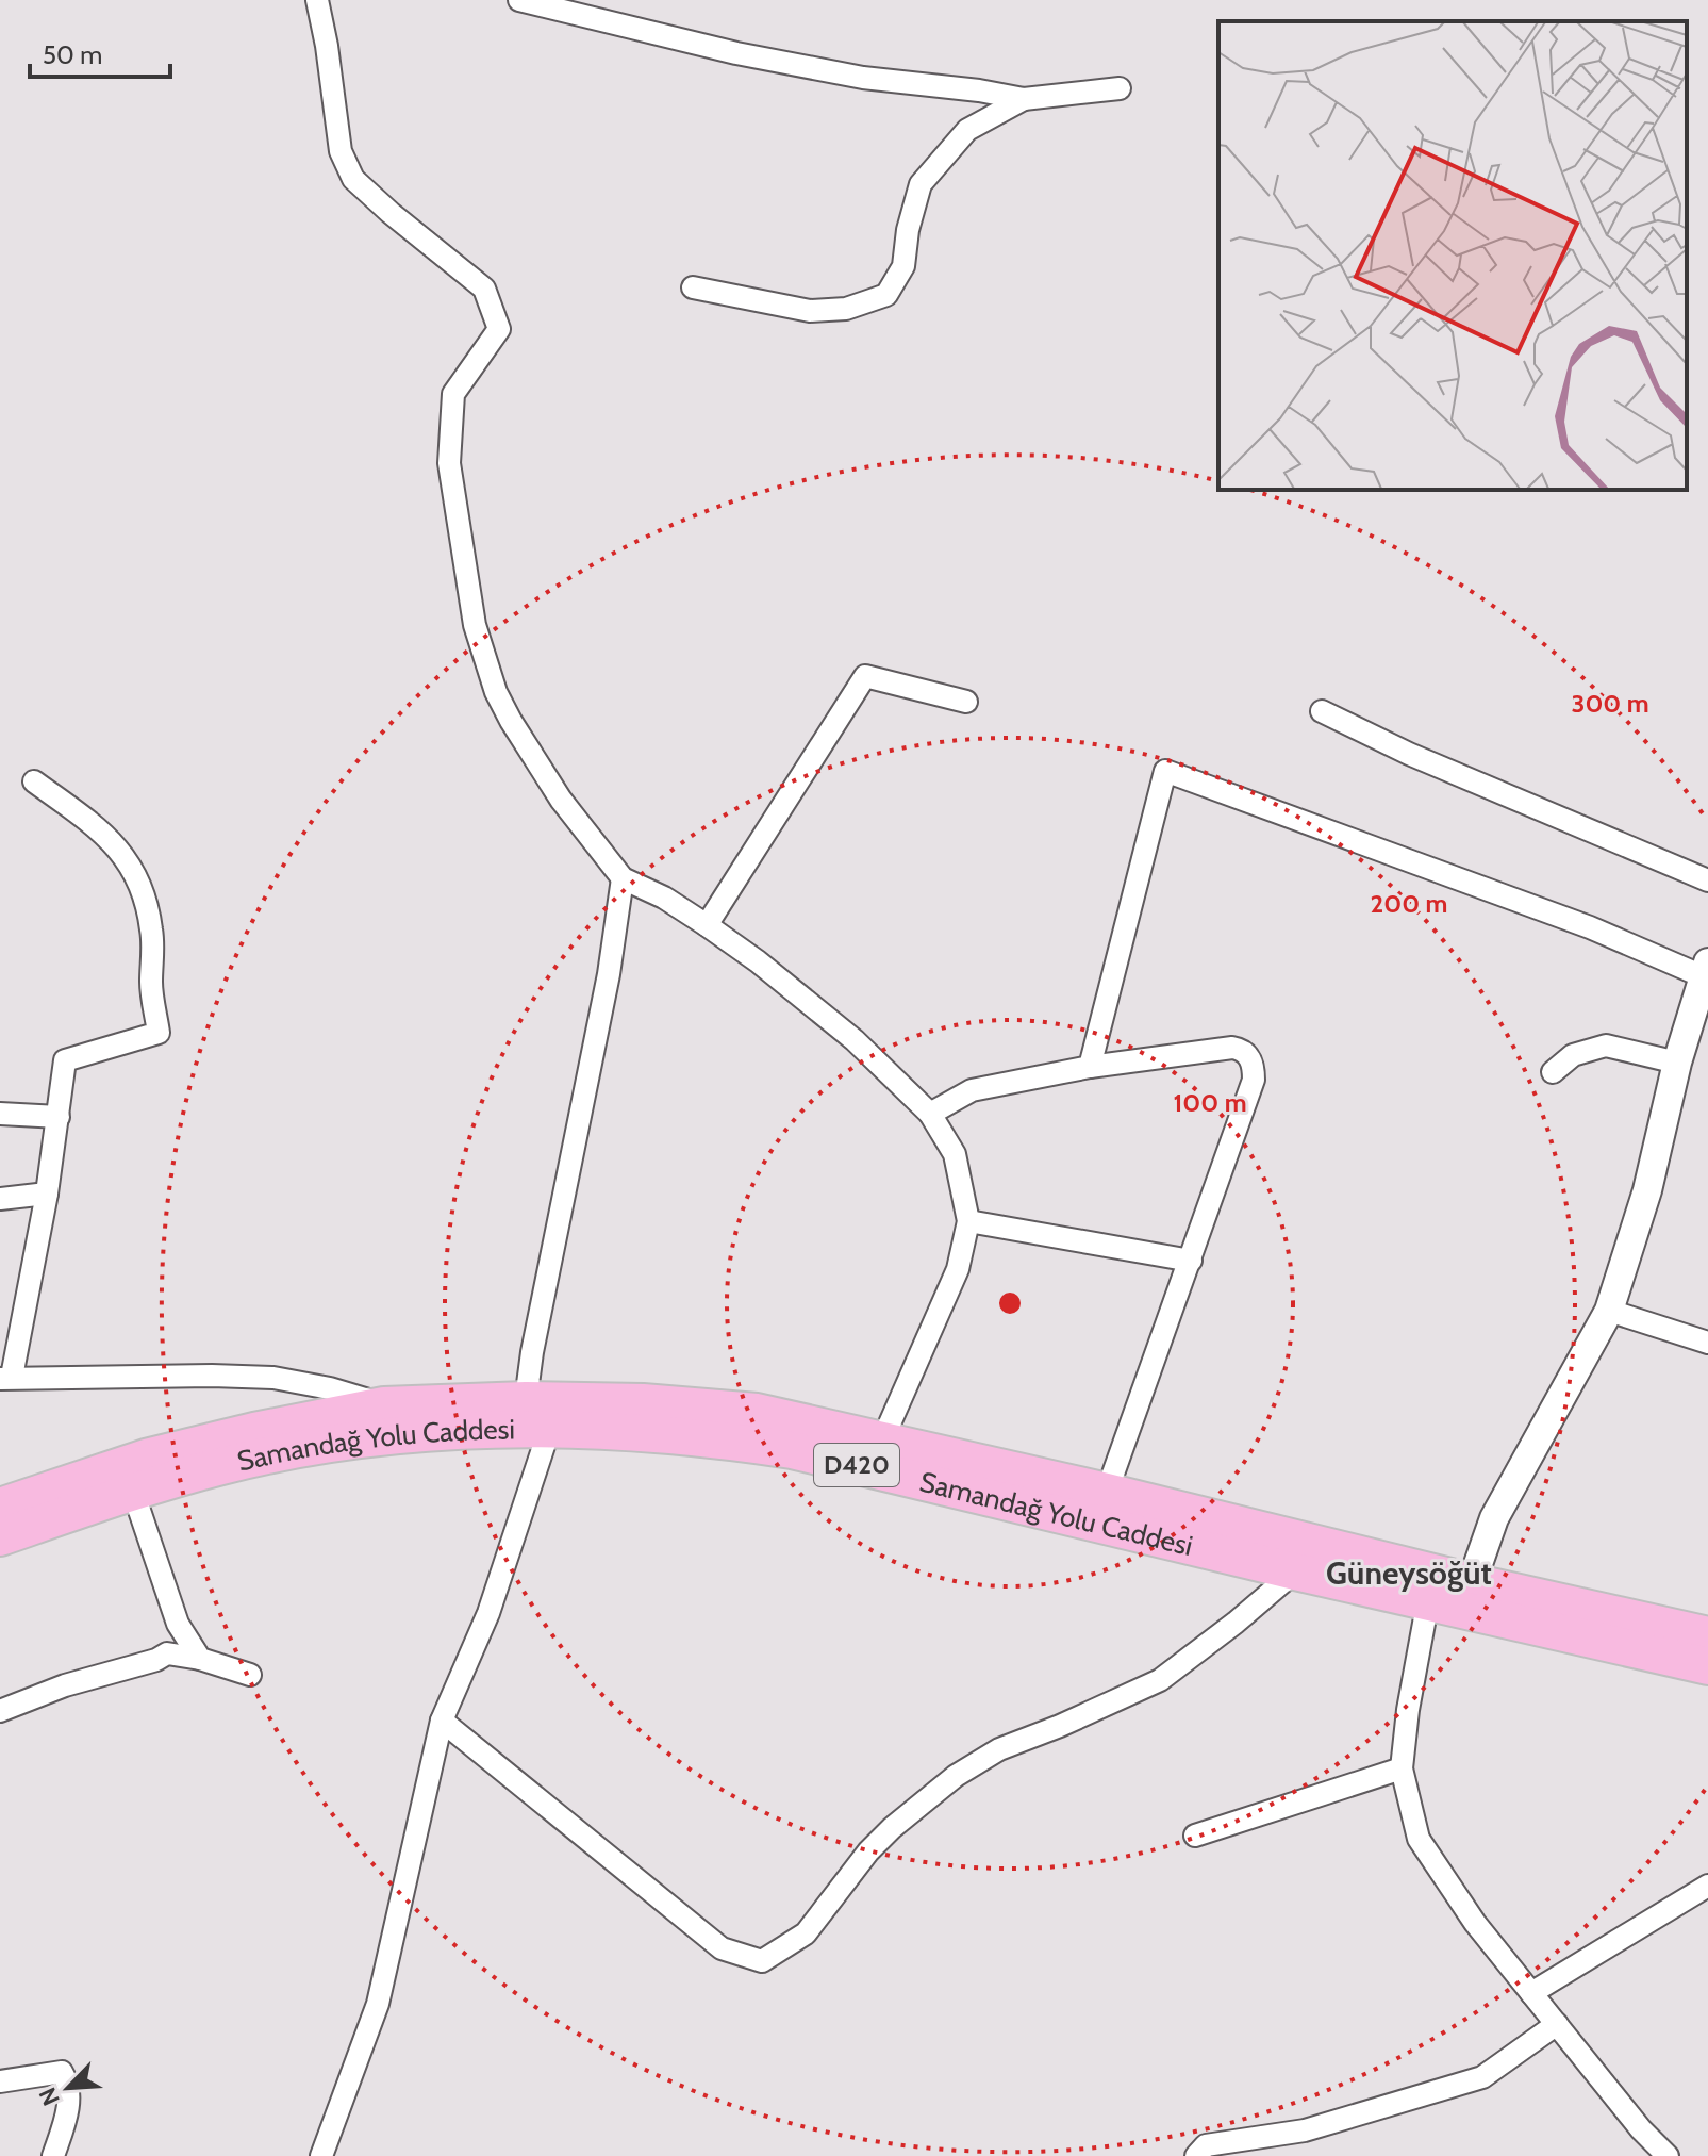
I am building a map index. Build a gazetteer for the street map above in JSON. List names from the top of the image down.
{
  "streets": {
    "highway": ["Samandağ Yolu Caddesi", "D420"]
  },
  "districts": ["Güneysöğüt"],
  "scale_bar": "50 m",
  "north": "bottom left",
  "rings": ["300 m", "200 m", "100 m"]
}
